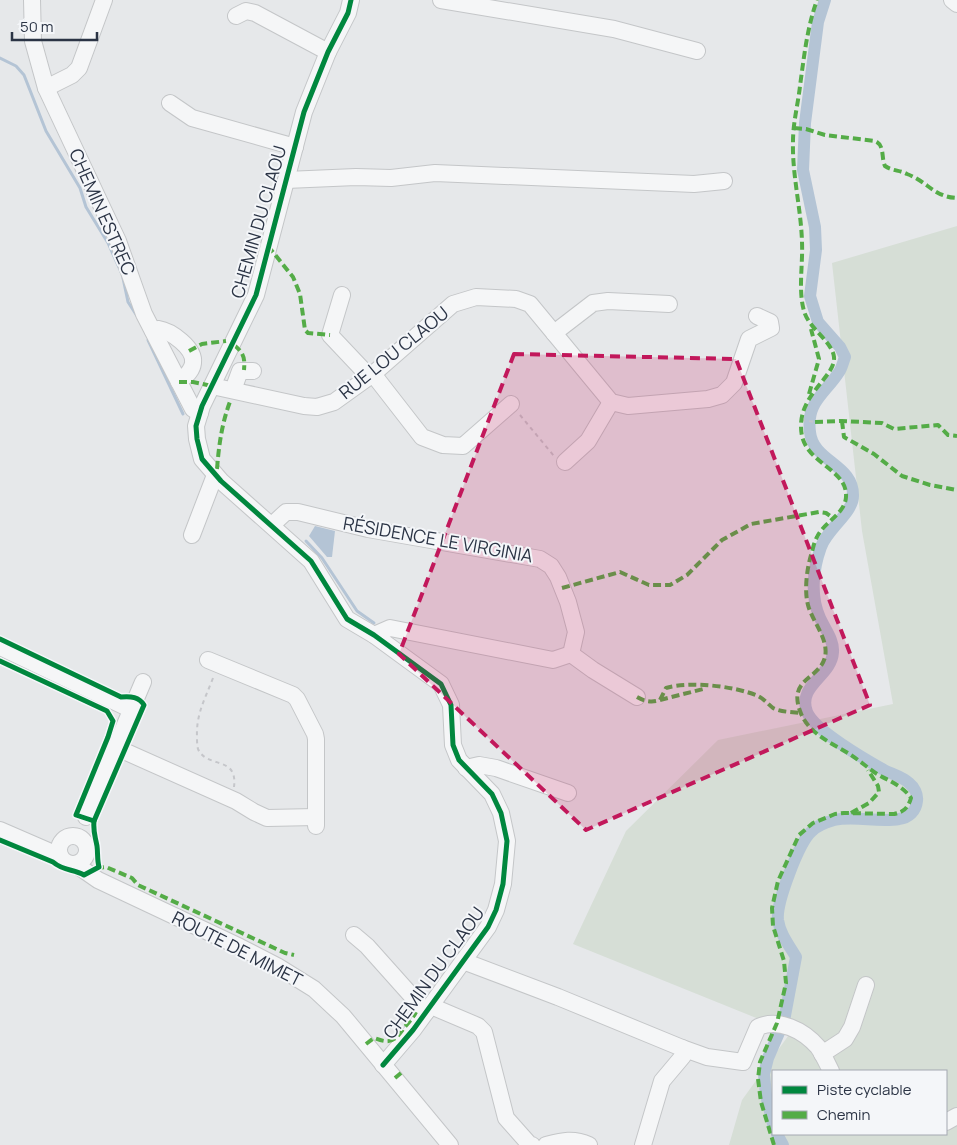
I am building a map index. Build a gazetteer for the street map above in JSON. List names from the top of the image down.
{
  "streets": {
    "street": [
      "CHEMIN ESTREC",
      "CHEMIN DU CLAOU",
      "RUE LOU CLAOU",
      "RÉSIDENCE LE VIRGINIA",
      "ROUTE DE MIMET"
    ]
  },
  "crossings": [
    ["CHEMIN ESTREC", "CHEMIN DU CLAOU"],
    ["CHEMIN DU CLAOU", "RUE LOU CLAOU"],
    ["CHEMIN DU CLAOU", "RÉSIDENCE LE VIRGINIA"],
    ["CHEMIN DU CLAOU", "ROUTE DE MIMET"]
  ],
  "legend": ["Piste cyclable", "Chemin"],
  "scale_bar": "50 m"
}
